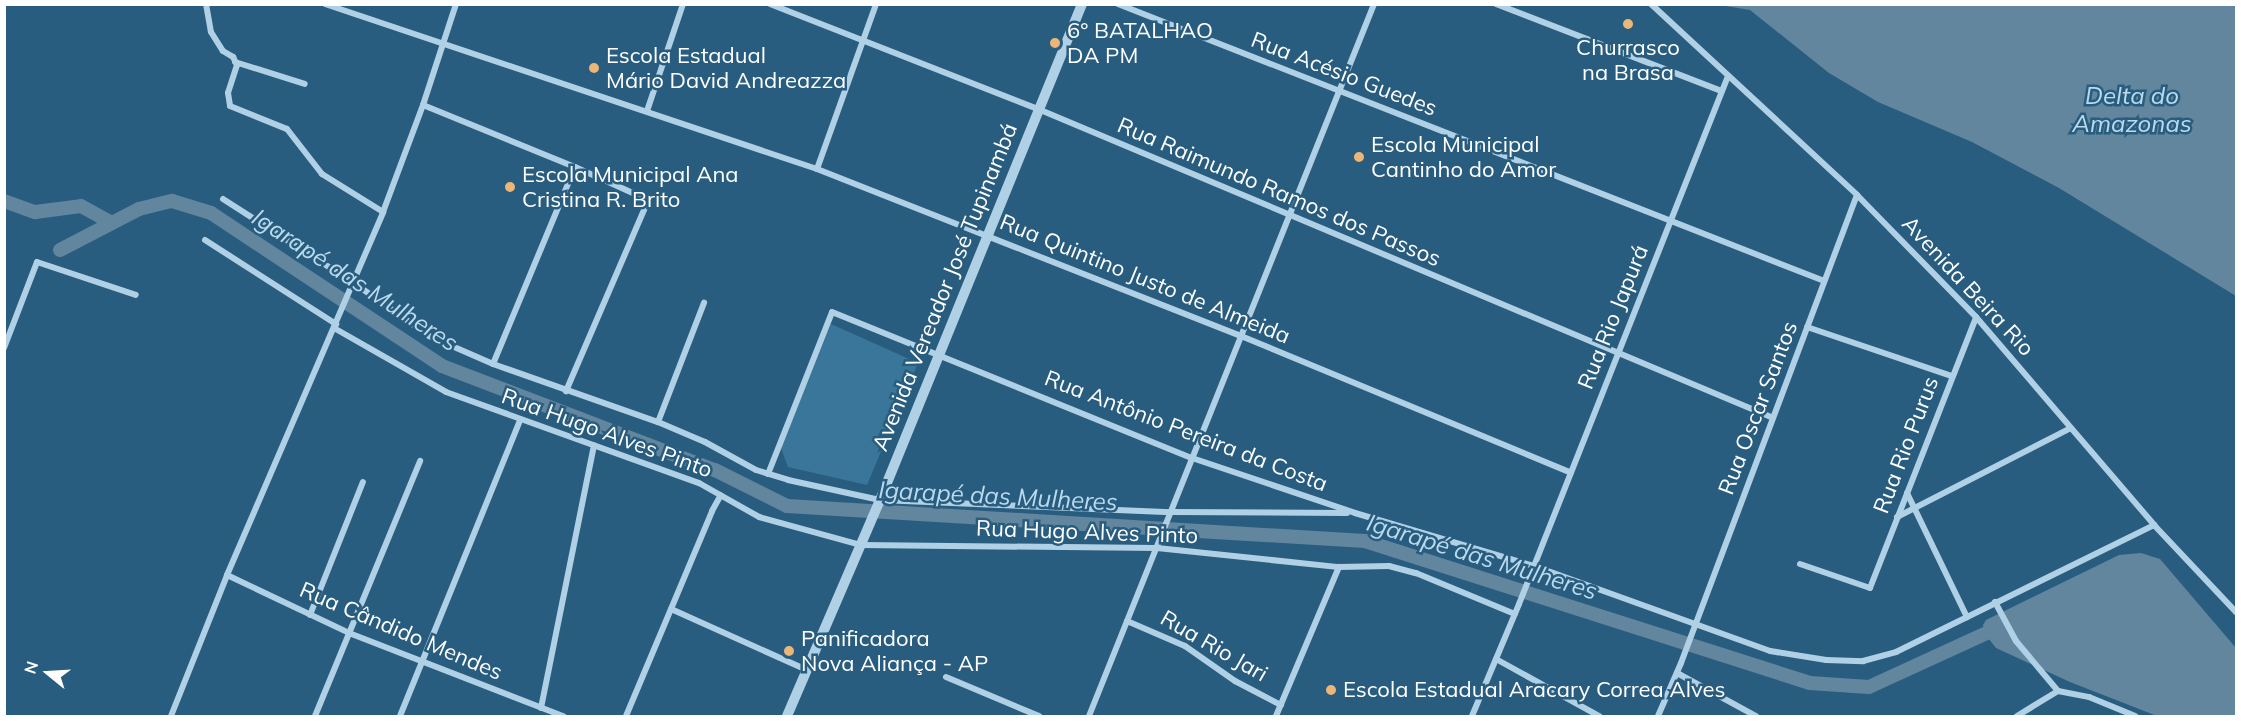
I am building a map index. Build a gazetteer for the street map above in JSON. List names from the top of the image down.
{
  "streets": {
    "street": [
      "Rua Acésio Guedes",
      "Rua Raimundo Ramos dos Passos",
      "Rua Quintino Justo de Almeida",
      "Avenida Beira Rio",
      "Avenida Vereador José Tupinambá",
      "Rua Rio Japurá",
      "Rua Oscar Santos",
      "Rua Antônio Pereira da Costa",
      "Rua Hugo Alves Pinto",
      "Rua Rio Purus",
      "Rua Cândido Mendes",
      "Rua Rio Jari"
    ]
  },
  "crossings": [
    ["Rua Acésio Guedes", "Rua Rio Japurá"],
    ["Rua Acésio Guedes", "Rua Oscar Santos"],
    ["Rua Raimundo Ramos dos Passos", "Avenida Vereador José Tupinambá"],
    ["Rua Raimundo Ramos dos Passos", "Rua Rio Japurá"],
    ["Rua Raimundo Ramos dos Passos", "Rua Oscar Santos"],
    ["Rua Quintino Justo de Almeida", "Avenida Vereador José Tupinambá"],
    ["Rua Quintino Justo de Almeida", "Rua Rio Japurá"],
    ["Avenida Beira Rio", "Rua Rio Japurá"],
    ["Avenida Beira Rio", "Rua Oscar Santos"],
    ["Avenida Beira Rio", "Rua Antônio Pereira da Costa"],
    ["Avenida Beira Rio", "Rua Rio Purus"],
    ["Avenida Vereador José Tupinambá", "Rua Antônio Pereira da Costa"],
    ["Avenida Vereador José Tupinambá", "Rua Hugo Alves Pinto"],
    ["Rua Rio Japurá", "Rua Antônio Pereira da Costa"],
    ["Rua Rio Japurá", "Rua Hugo Alves Pinto"],
    ["Rua Oscar Santos", "Rua Antônio Pereira da Costa"],
    ["Rua Antônio Pereira da Costa", "Rua Hugo Alves Pinto"]
  ],
  "water": ["Delta do Amazonas", "Igarapé das Mulheres"],
  "places": [
    "Churrasco na Brasa",
    "6° BATALHAO DA PM",
    "Escola Estadual Mário David Andreazza",
    "Escola Municipal Cantinho do Amor",
    "Escola Municipal Ana Cristina R. Brito",
    "Panificadora Nova Aliança - AP",
    "Escola Estadual Aracary Correa Alves"
  ],
  "north": "left"
}
